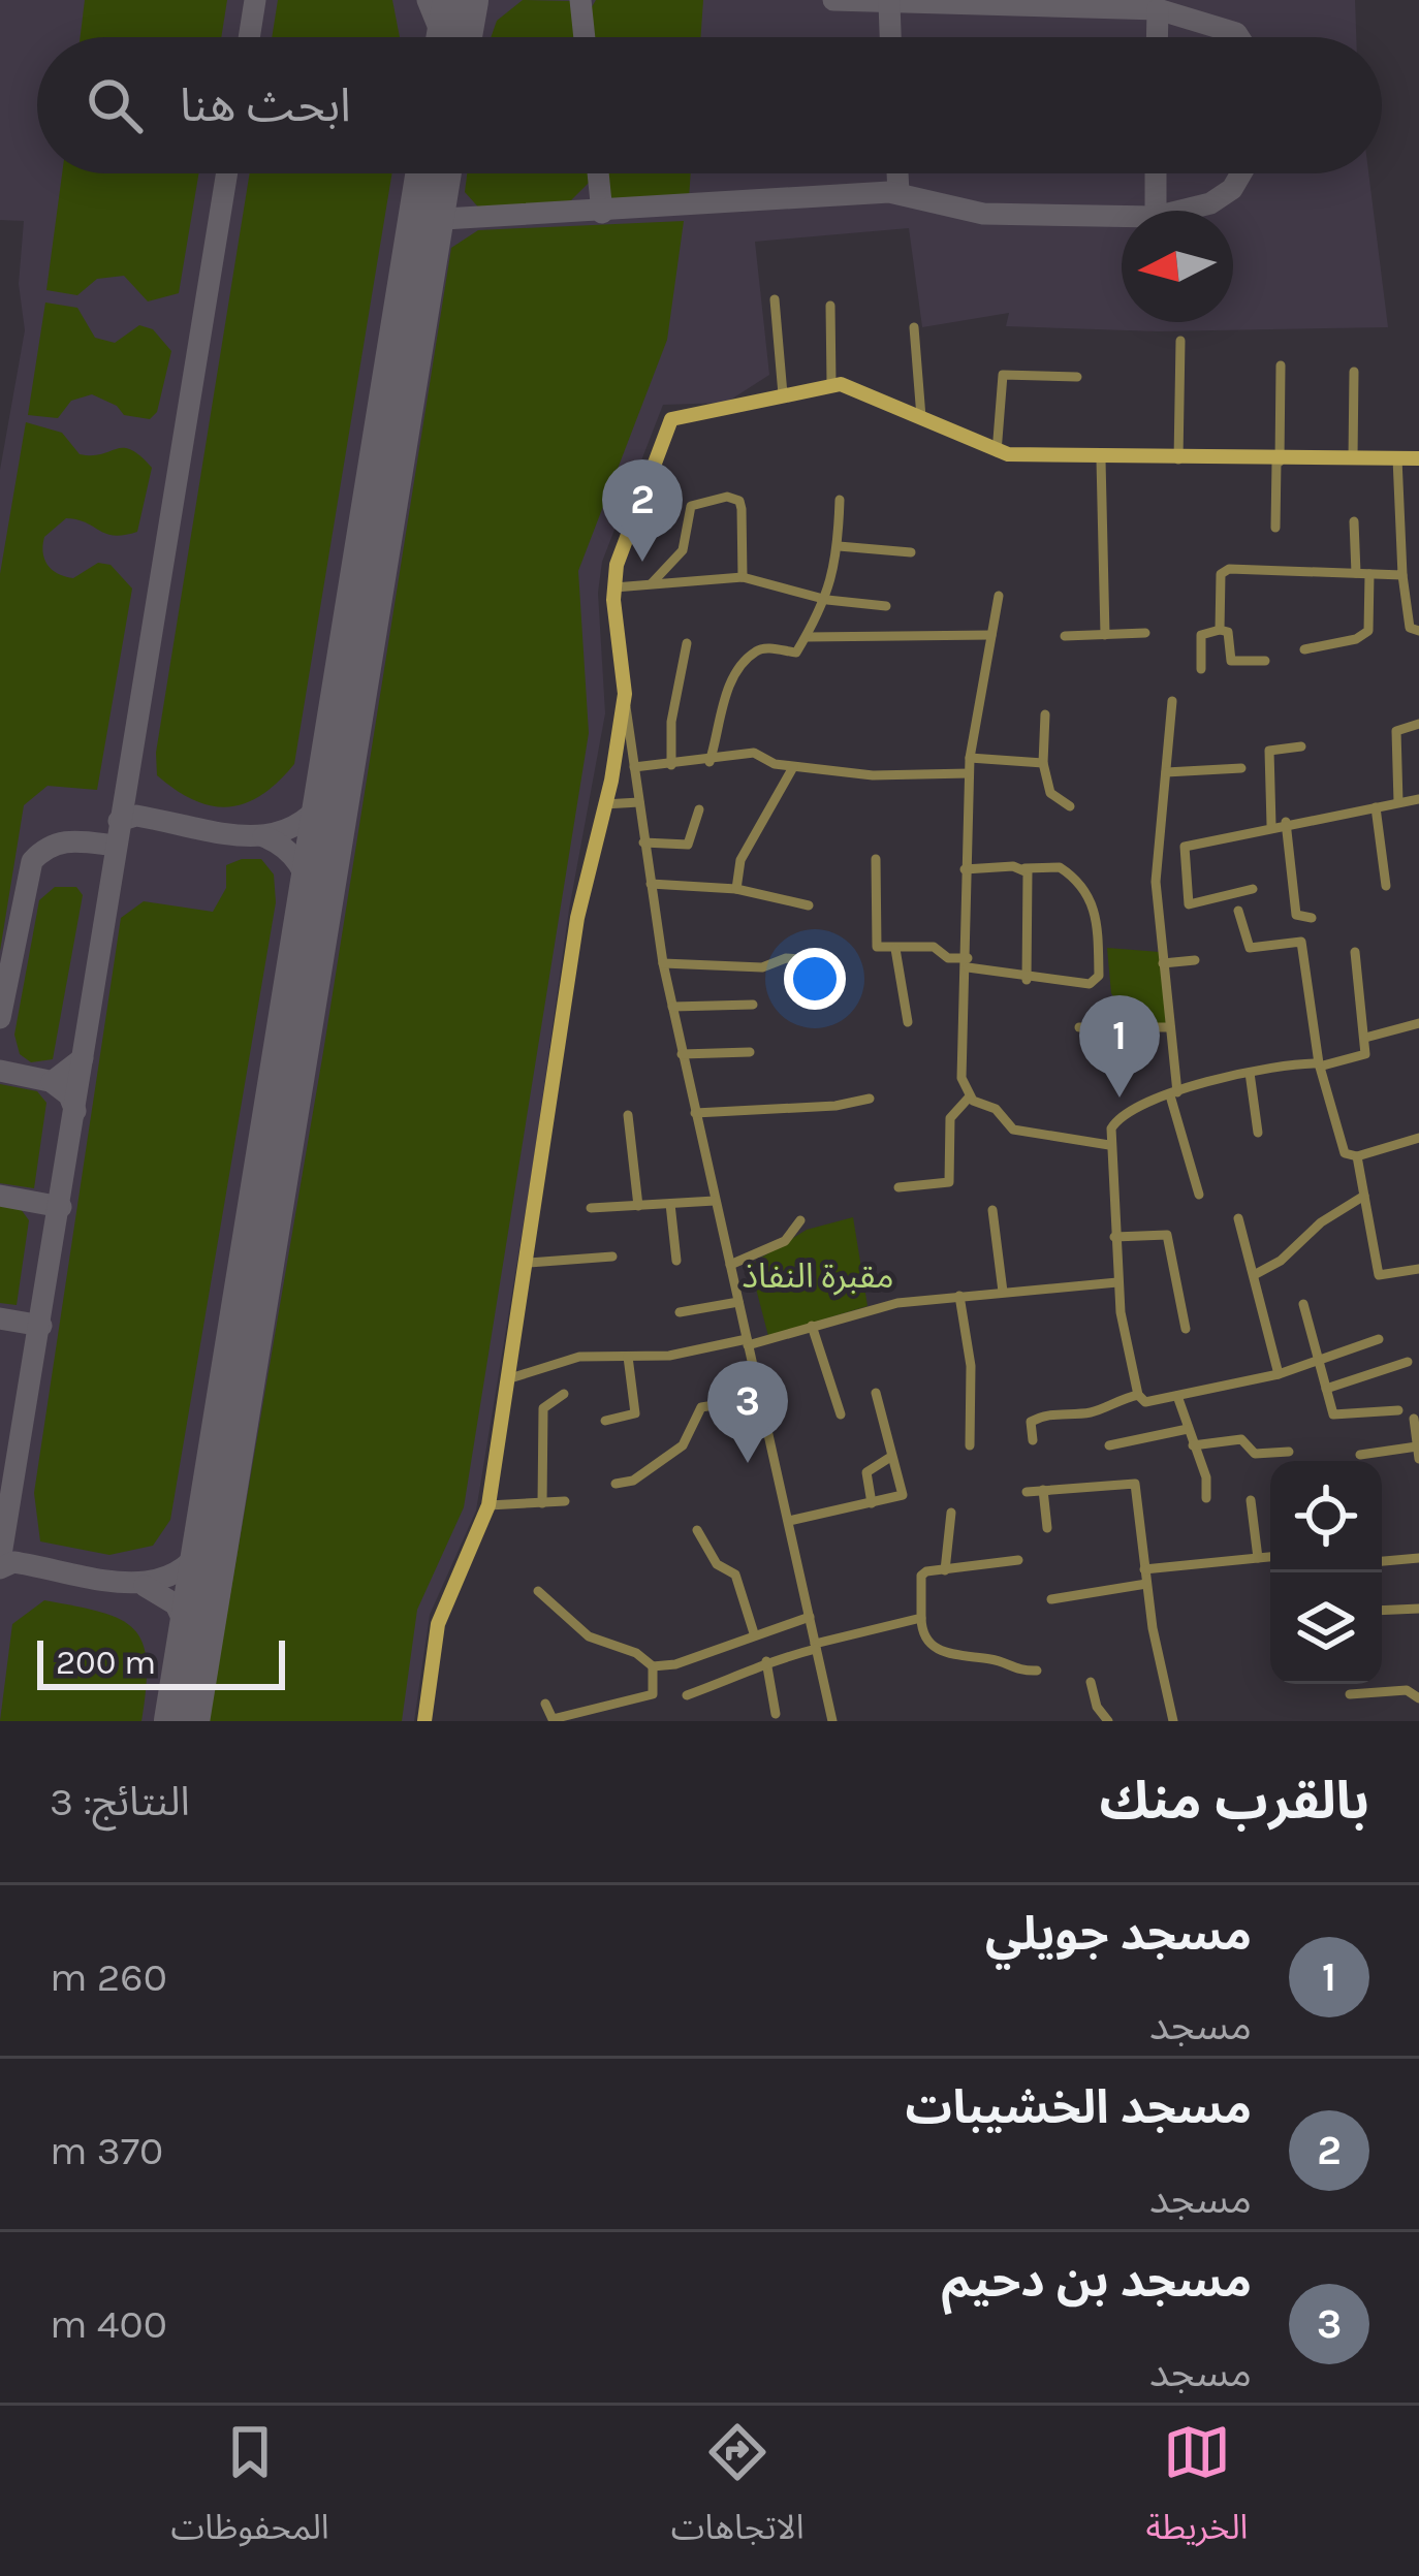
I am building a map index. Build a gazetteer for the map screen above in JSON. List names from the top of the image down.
{
  "parks": ["مقبرة النفاذ"],
  "scale_bar": "200 m",
  "north": "left",
  "page": {
    "search": "ابحث هنا",
    "pins": ["2", "1", "3"],
    "scale": "200 m",
    "heading": ["بالقرب منك", "النتائج: 3"],
    "list": [
      {
        "mark": "1",
        "name": "مسجد جويلي",
        "note": "مسجد",
        "value": "260 m"
      },
      {
        "mark": "2",
        "name": "مسجد الخشيبات",
        "note": "مسجد",
        "value": "370 m"
      },
      {
        "mark": "3",
        "name": "مسجد بن دحيم",
        "note": "مسجد",
        "value": "400 m"
      }
    ],
    "nav": ["الخريطة", "الاتجاهات", "المحفوظات"]
  }
}
